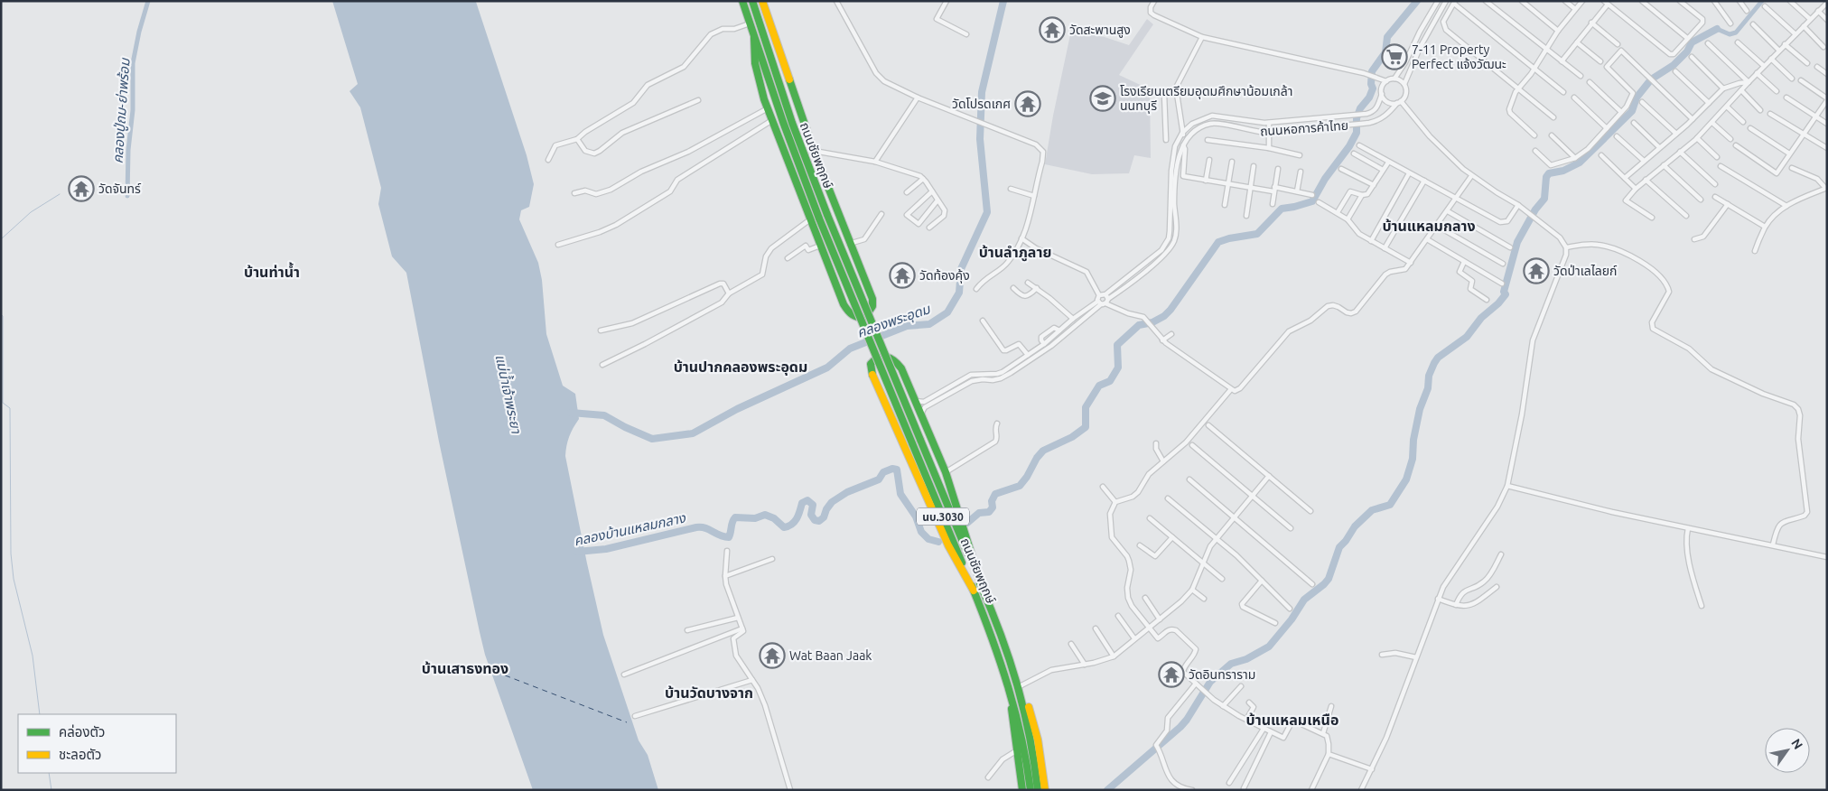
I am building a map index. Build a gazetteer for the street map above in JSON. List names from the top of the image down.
{
  "streets": {
    "main road": ["ถนนชัยพฤกษ์", "นบ.3030"],
    "street": ["ถนนหอการค้าไทย"]
  },
  "districts": [
    "บ้านแหลมกลาง",
    "บ้านลำภูลาย",
    "บ้านท่าน้ำ",
    "บ้านปากคลองพระอุดม",
    "บ้านเสาธงทอง",
    "บ้านวัดบางจาก",
    "บ้านแหลมเหนือ"
  ],
  "water": [
    "คลองปู่ถม-ย่าพร้อม",
    "คลองพระอุดม",
    "แม่น้ำเจ้าพระยา",
    "คลองบ้านแหลมกลาง"
  ],
  "places": {
    "temple": [
      "วัดสะพานสูง",
      "วัดโปรดเกศ",
      "วัดจันทร์",
      "วัดป่าเลไลยก์",
      "วัดท้องคุ้ง",
      "Wat Baan Jaak",
      "วัดอินทราราม"
    ],
    "supermarket": ["7-11 Property Perfect แจ้งวัฒนะ"],
    "school or university": ["โรงเรียนเตรียมอุดมศึกษาน้อมเกล้า นนทบุรี"]
  },
  "legend": ["คล่องตัว", "ชะลอตัว"],
  "north": "top right"
}
